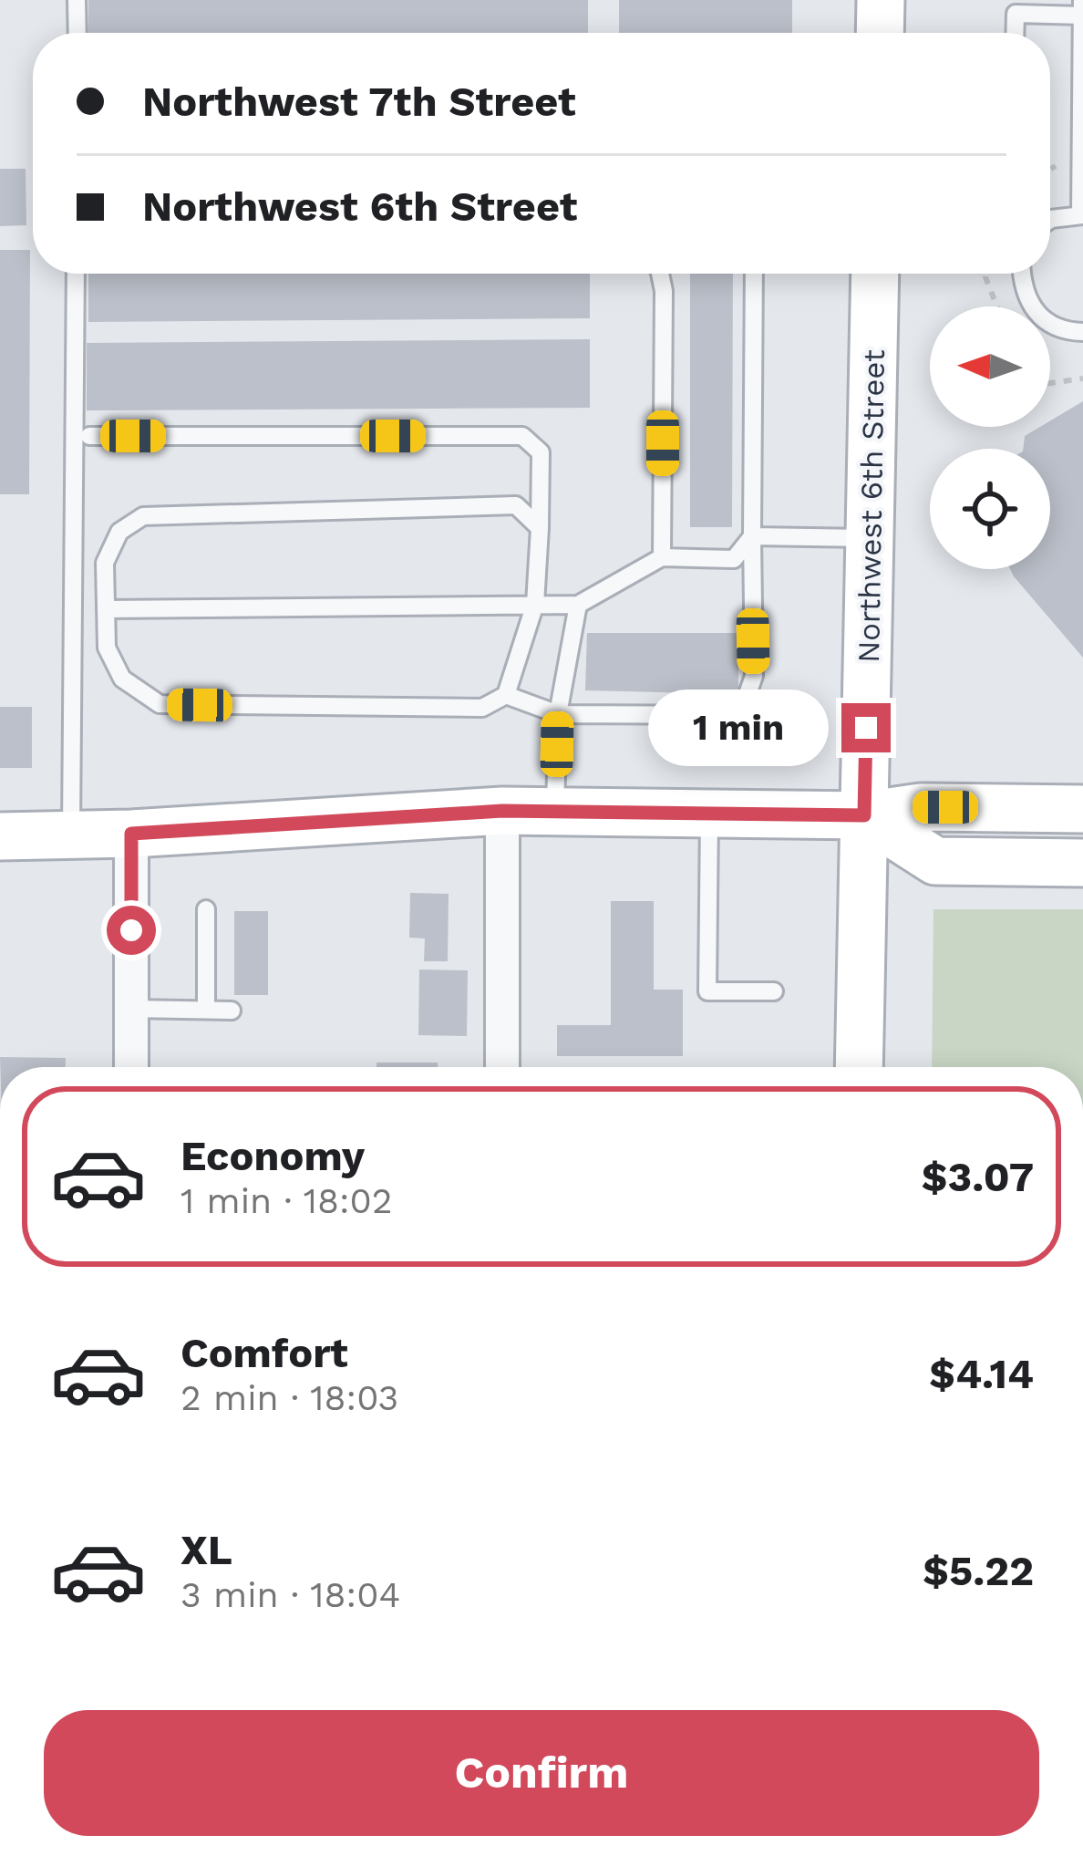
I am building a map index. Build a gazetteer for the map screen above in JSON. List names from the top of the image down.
{
  "streets": {
    "street": ["Northwest 6th Street"]
  },
  "north": "left",
  "page": {
    "banner": ["Northwest 7th Street", "Northwest 6th Street"],
    "bubble": "1 min",
    "list": [
      {
        "name": "Economy",
        "note": "1 min · 18:02",
        "value": "$3.07"
      },
      {
        "name": "Comfort",
        "note": "2 min · 18:03",
        "value": "$4.14"
      },
      {
        "name": "XL",
        "note": "3 min · 18:04",
        "value": "$5.22"
      }
    ],
    "buttons": "Confirm"
  }
}
